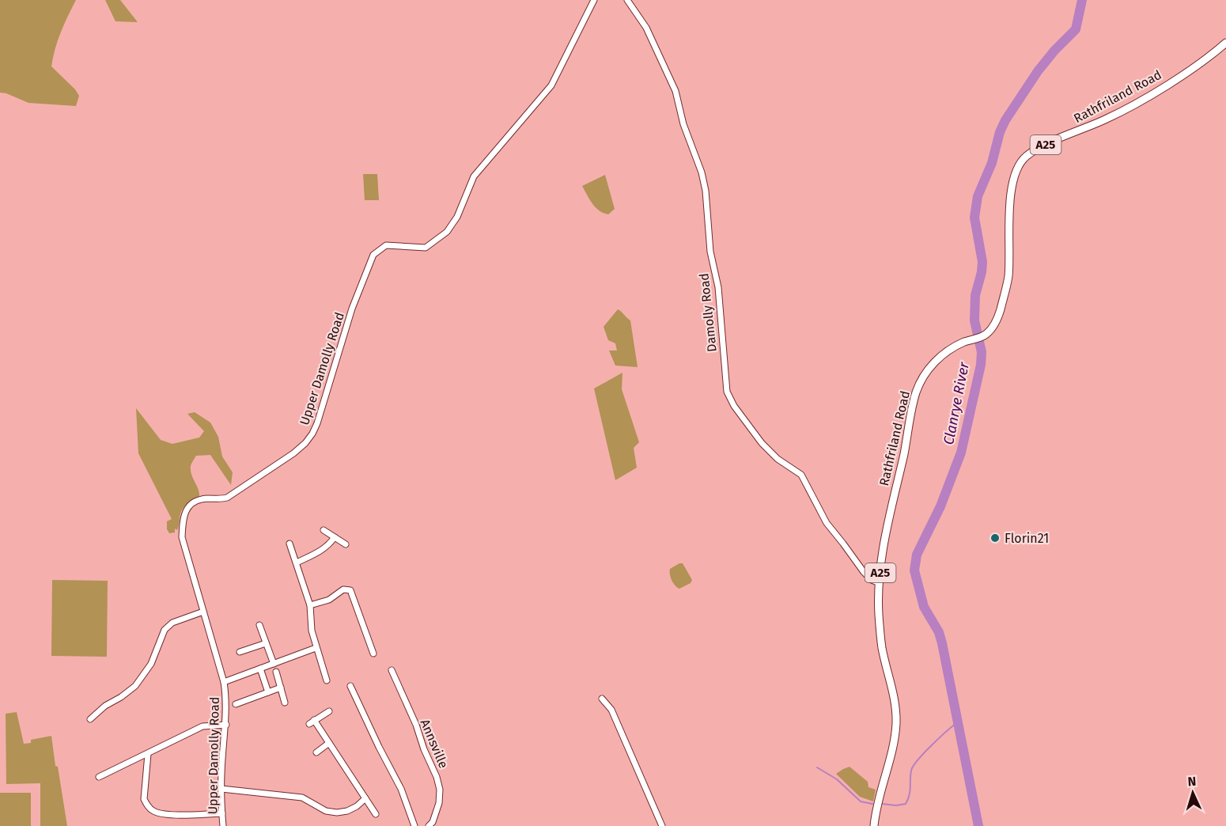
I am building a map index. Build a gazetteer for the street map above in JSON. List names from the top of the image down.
{
  "streets": {
    "main road": ["Rathfriland Road", "A25"],
    "street": ["Damolly Road", "Upper Damolly Road", "Annsville"]
  },
  "crossings": [
    ["Rathfriland Road", "Damolly Road"]
  ],
  "water": ["Clanrye River"],
  "places": ["Florin21"],
  "north": "top"
}
